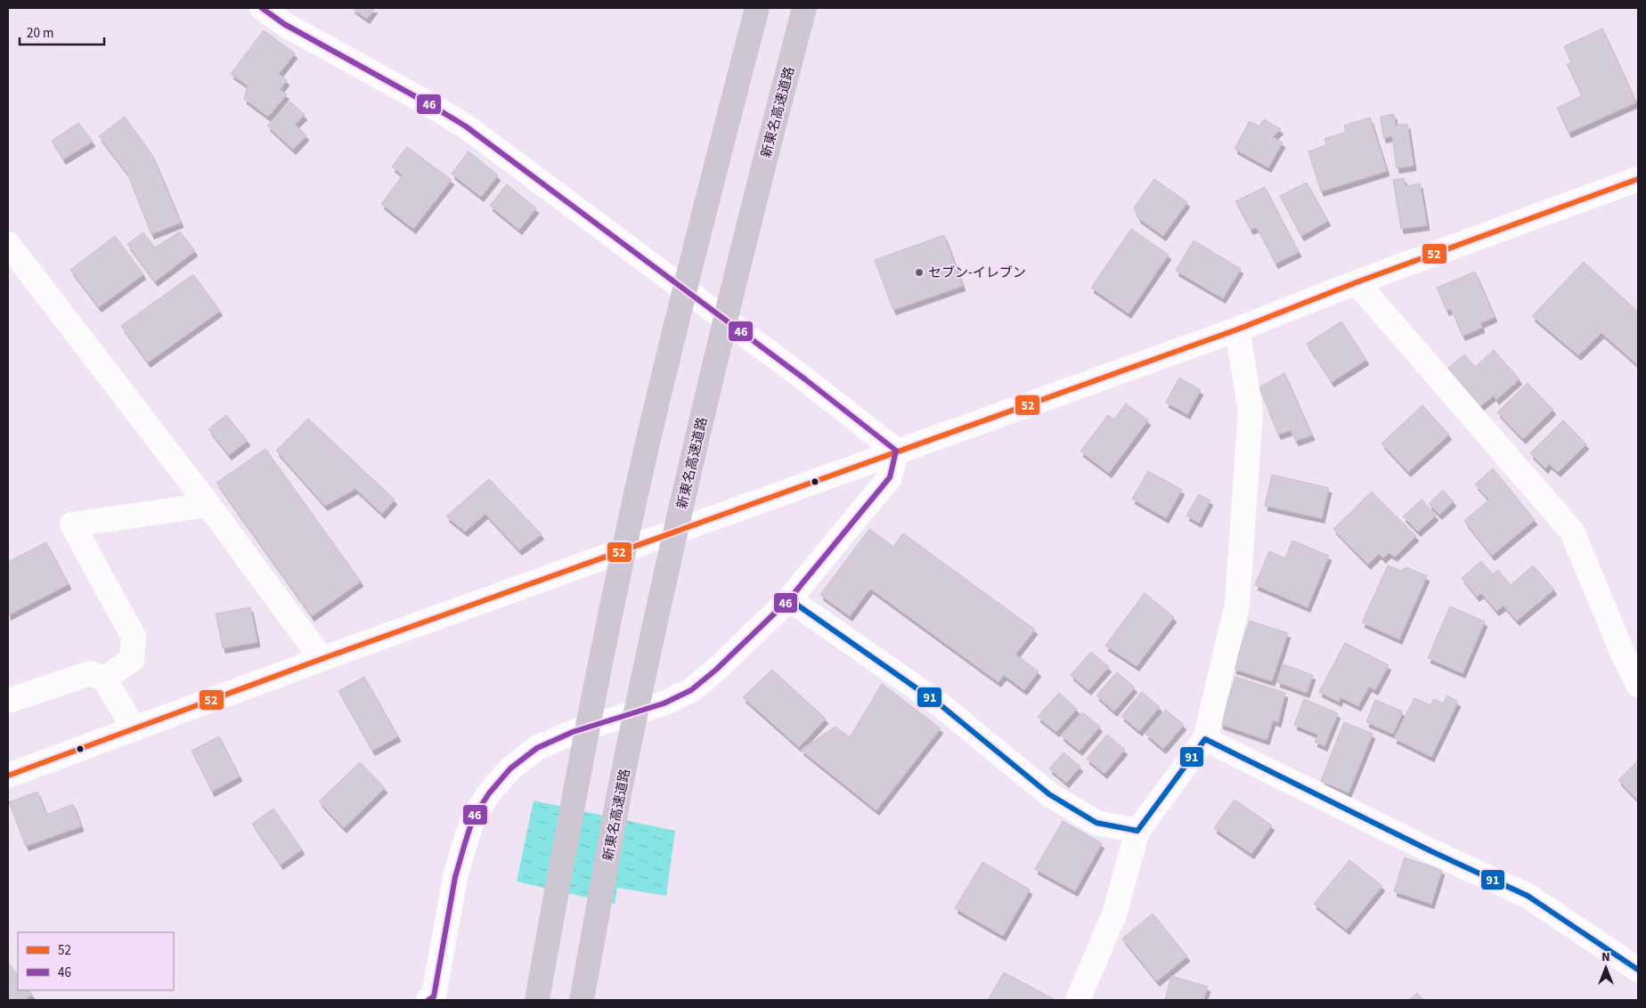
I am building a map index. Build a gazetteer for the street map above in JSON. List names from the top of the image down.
{
  "streets": {
    "highway": ["新東名高速道路"]
  },
  "places": ["セブン-イレブン"],
  "lines": ["transit line 46", "transit line 52", "transit line 91"],
  "legend": ["52", "46"],
  "scale_bar": "20 m",
  "north": "top"
}
